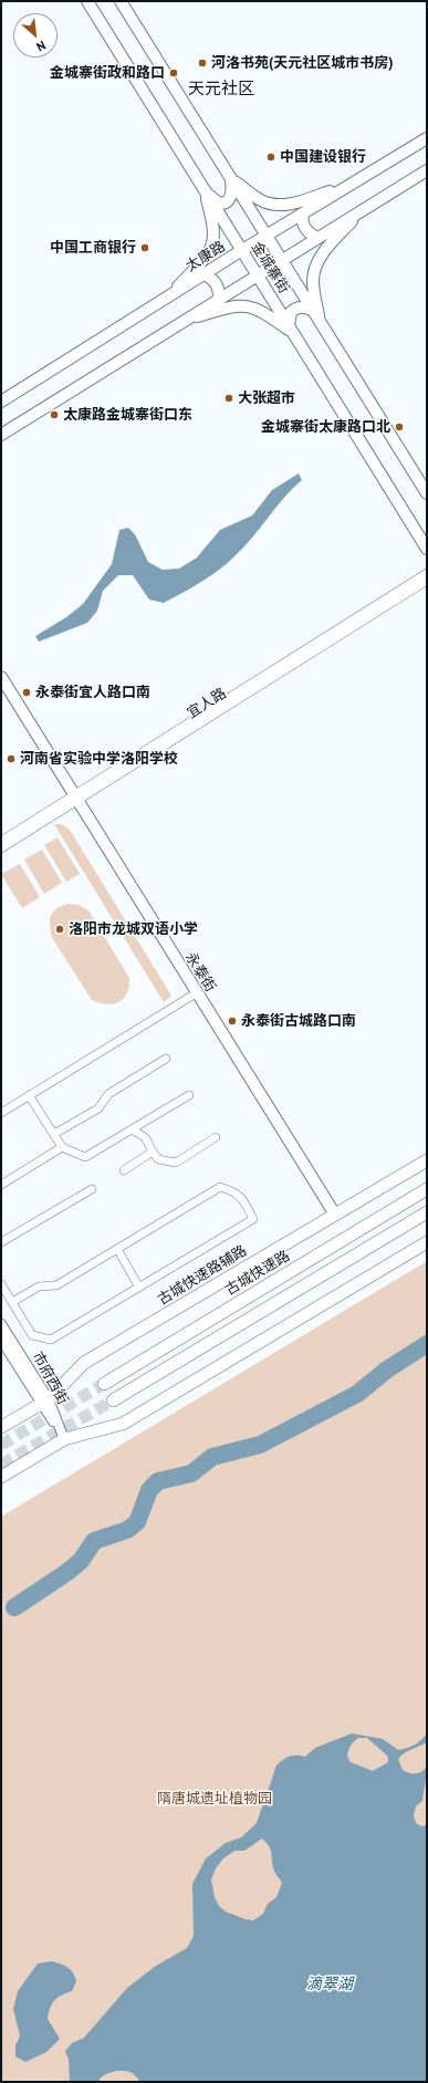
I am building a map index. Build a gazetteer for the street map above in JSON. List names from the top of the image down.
{
  "streets": {
    "main road": [
      "太康路",
      "金城寨街",
      "永泰街",
      "古城快速路",
      "古城快速路辅路"
    ],
    "street": ["宜人路", "市府西街"]
  },
  "crossings": [
    ["太康路", "金城寨街"],
    ["宜人路", "永泰街"],
    ["永泰街", "古城快速路辅路"],
    ["古城快速路辅路", "市府西街"]
  ],
  "districts": ["天元社区"],
  "water": ["滴翠湖"],
  "parks": ["隋唐城遗址植物园"],
  "places": [
    "河洛书苑(天元社区城市书房)",
    "金城寨街政和路口",
    "中国建设银行",
    "中国工商银行",
    "大张超市",
    "太康路金城寨街口东",
    "金城寨街太康路口北",
    "永泰街宜人路口南",
    "河南省实验中学洛阳学校",
    "洛阳市龙城双语小学",
    "永泰街古城路口南"
  ],
  "north": "bottom right"
}
